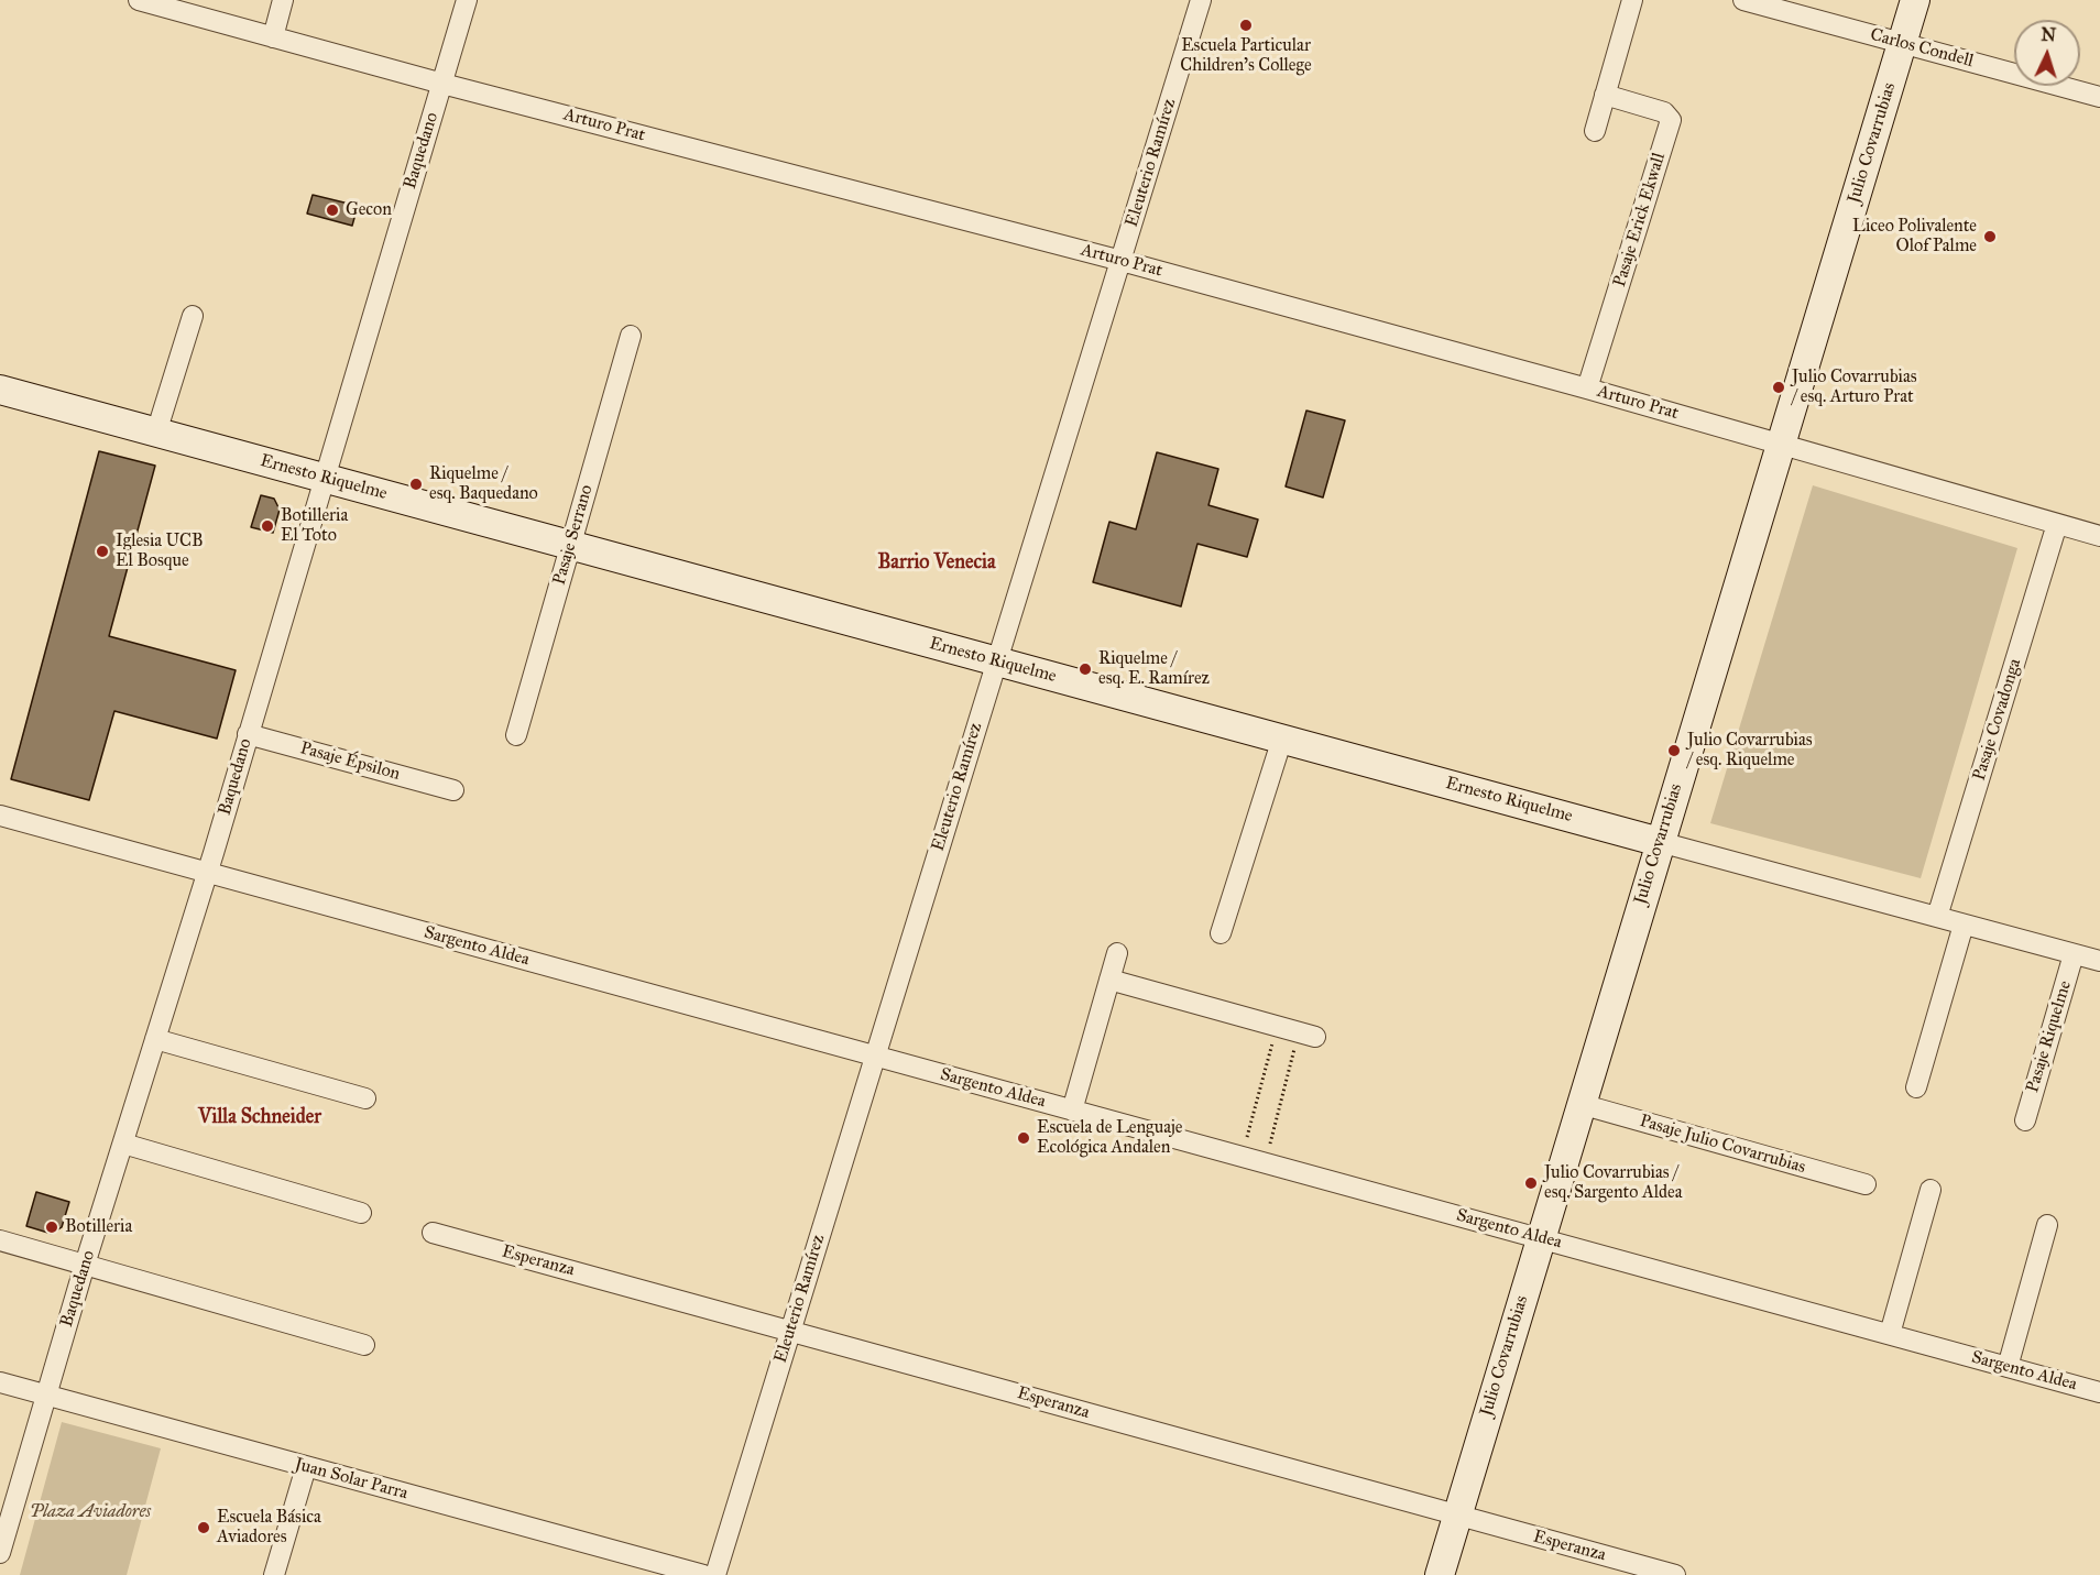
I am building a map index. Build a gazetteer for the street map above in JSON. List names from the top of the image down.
{
  "streets": {
    "street": [
      "Carlos Condell",
      "Arturo Prat",
      "Julio Covarrubias",
      "Baquedano",
      "Eleuterio Ramírez",
      "Pasaje Erick Ekwall",
      "Ernesto Riquelme",
      "Pasaje Serrano",
      "Pasaje Covadonga",
      "Pasaje Épsilon",
      "Sargento Aldea",
      "Pasaje Riquelme",
      "Pasaje Julio Covarrubias",
      "Esperanza",
      "Juan Solar Parra"
    ]
  },
  "crossings": [
    ["Carlos Condell", "Julio Covarrubias"],
    ["Arturo Prat", "Julio Covarrubias"],
    ["Arturo Prat", "Baquedano"],
    ["Arturo Prat", "Eleuterio Ramírez"],
    ["Arturo Prat", "Pasaje Erick Ekwall"],
    ["Arturo Prat", "Pasaje Covadonga"],
    ["Julio Covarrubias", "Ernesto Riquelme"],
    ["Julio Covarrubias", "Sargento Aldea"],
    ["Julio Covarrubias", "Pasaje Julio Covarrubias"],
    ["Julio Covarrubias", "Esperanza"],
    ["Baquedano", "Ernesto Riquelme"],
    ["Baquedano", "Pasaje Épsilon"],
    ["Baquedano", "Sargento Aldea"],
    ["Baquedano", "Juan Solar Parra"],
    ["Eleuterio Ramírez", "Ernesto Riquelme"],
    ["Eleuterio Ramírez", "Sargento Aldea"],
    ["Eleuterio Ramírez", "Esperanza"],
    ["Ernesto Riquelme", "Pasaje Serrano"],
    ["Ernesto Riquelme", "Pasaje Covadonga"],
    ["Ernesto Riquelme", "Pasaje Riquelme"]
  ],
  "districts": ["Barrio Venecia", "Villa Schneider"],
  "parks": ["Plaza Aviadores"],
  "places": [
    "Escuela Particular Children's College",
    "Gecon",
    "Liceo Polivalente Olof Palme",
    "Julio Covarrubias / esq. Arturo Prat",
    "Riquelme / esq. Baquedano",
    "Botilleria El Toto",
    "Iglesia UCB El Bosque",
    "Riquelme / esq. E. Ramírez",
    "Julio Covarrubias / esq. Riquelme",
    "Escuela de Lenguaje Ecológica Andalen",
    "Julio Covarrubias / esq. Sargento Aldea",
    "Botilleria",
    "Escuela Básica Aviadores"
  ],
  "north": "top"
}
